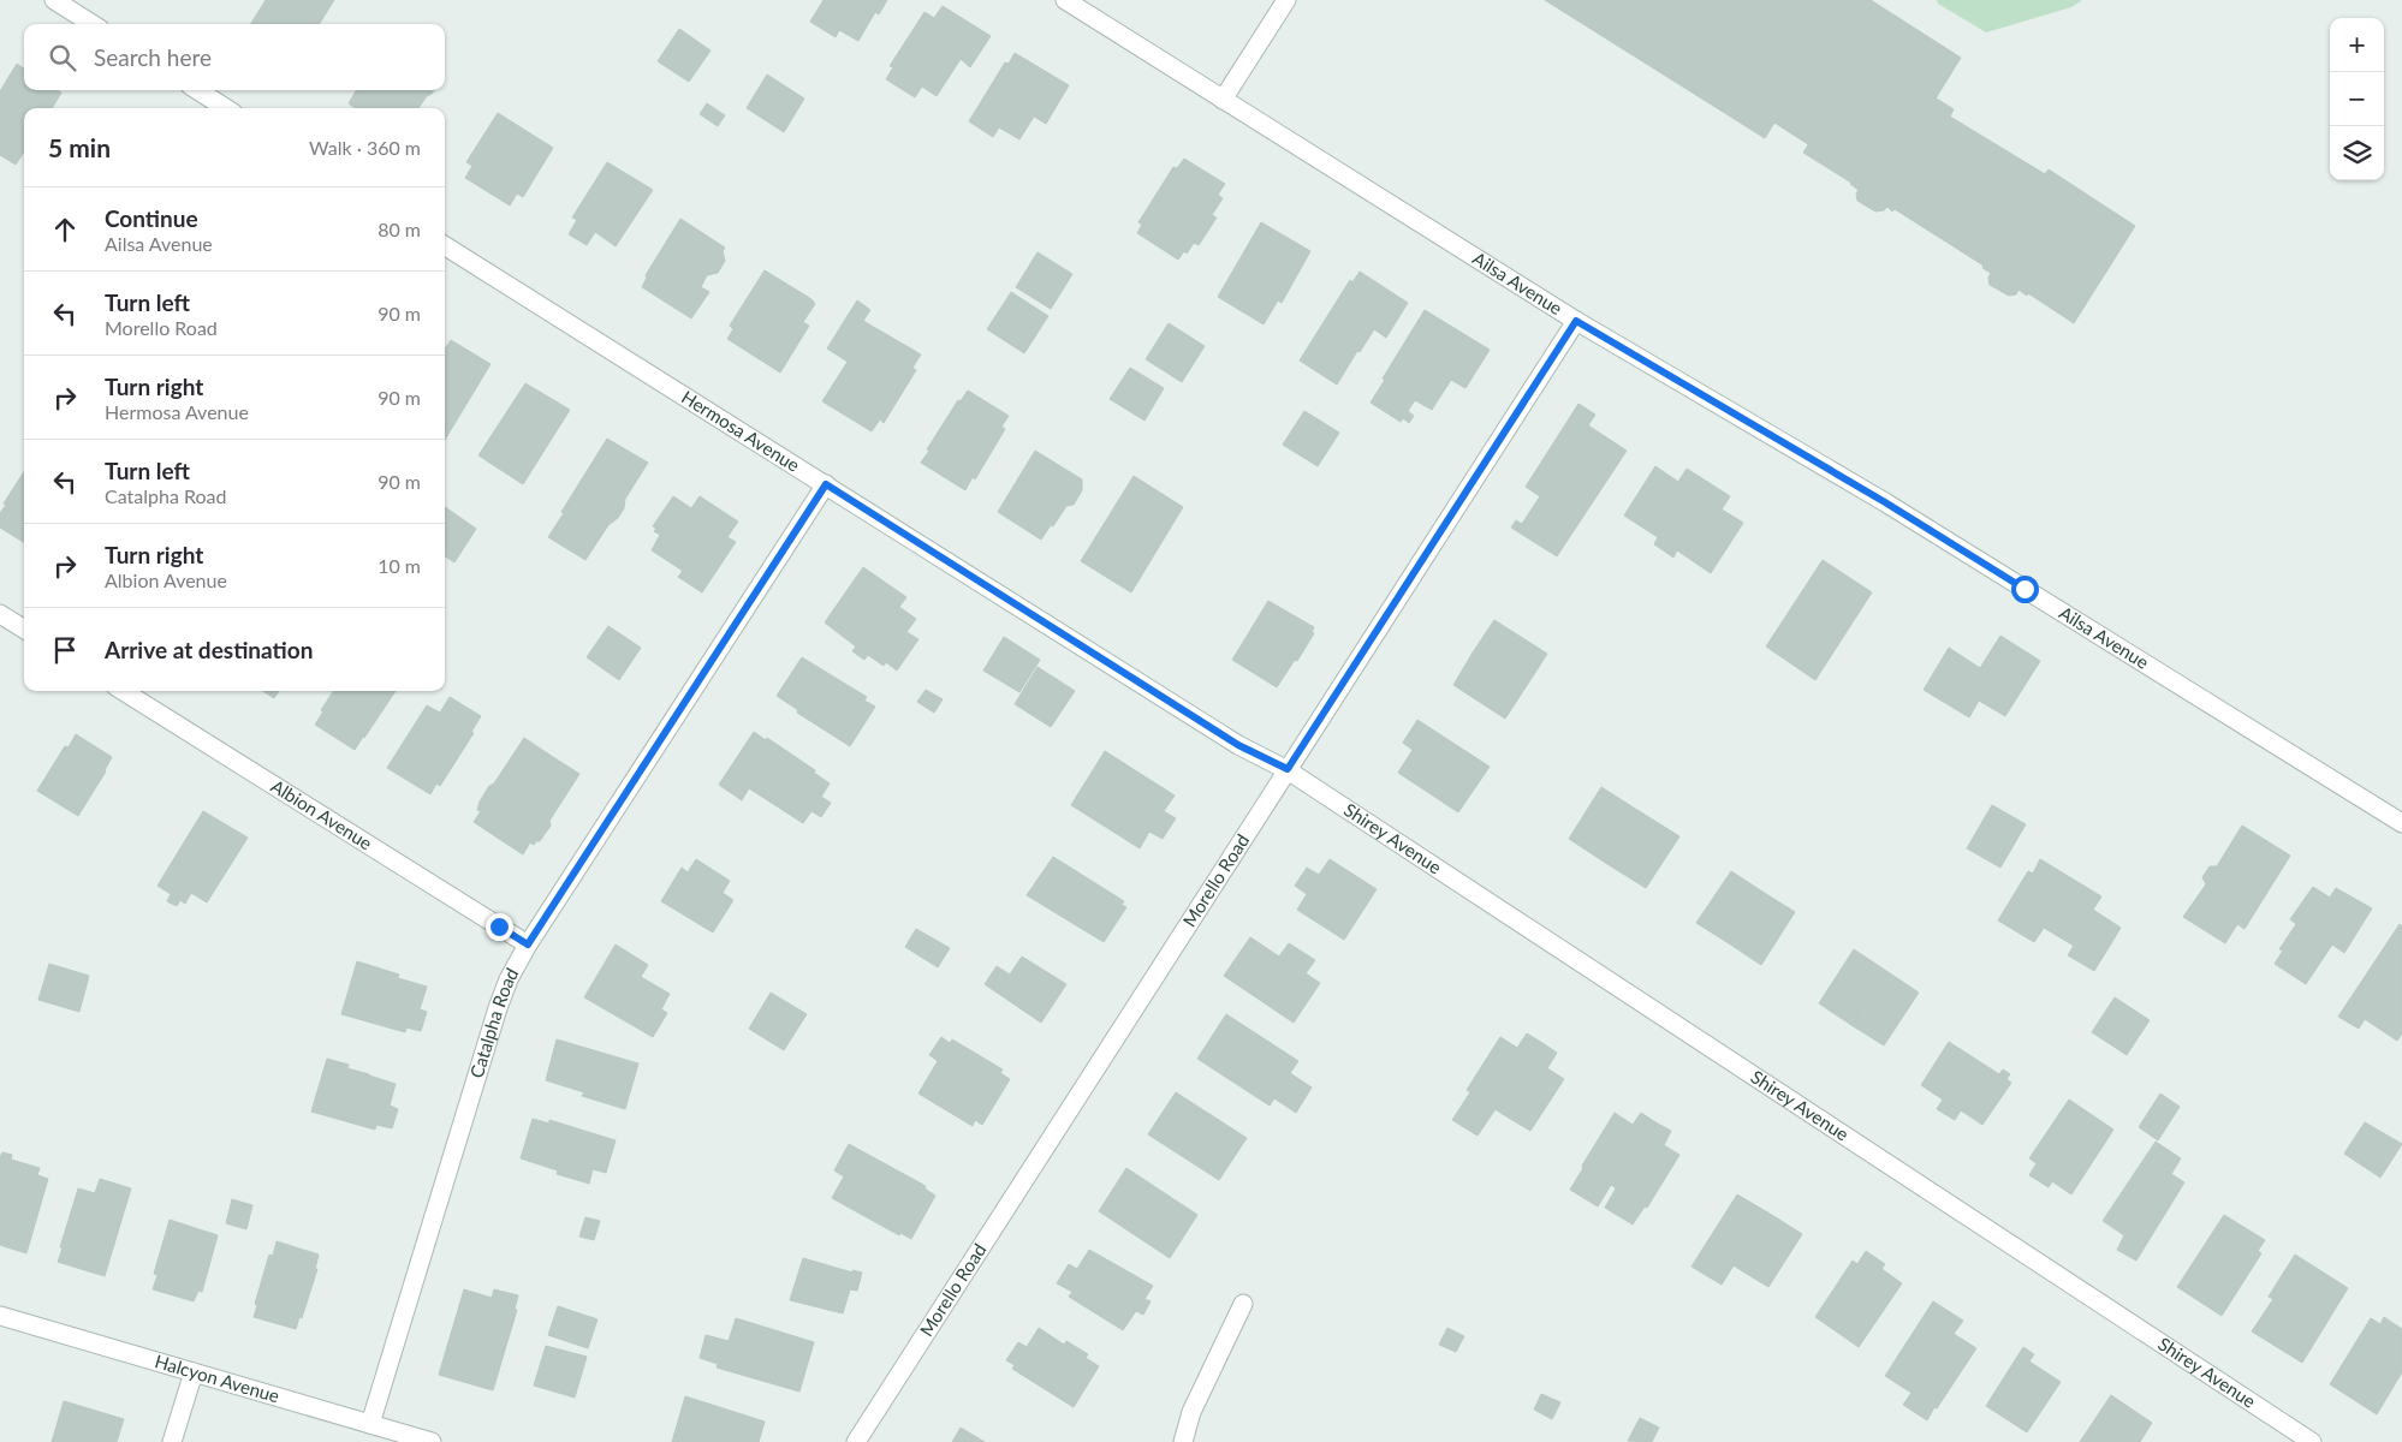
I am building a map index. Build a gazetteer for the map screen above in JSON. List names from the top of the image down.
{
  "streets": {
    "street": [
      "Ailsa Avenue",
      "Hermosa Avenue",
      "Albion Avenue",
      "Shirey Avenue",
      "Morello Road",
      "Catalpha Road",
      "Halcyon Avenue"
    ]
  },
  "crossings": [
    ["Ailsa Avenue", "Morello Road"],
    ["Hermosa Avenue", "Shirey Avenue"],
    ["Hermosa Avenue", "Morello Road"],
    ["Hermosa Avenue", "Catalpha Road"],
    ["Albion Avenue", "Catalpha Road"],
    ["Shirey Avenue", "Morello Road"],
    ["Catalpha Road", "Halcyon Avenue"]
  ],
  "page": {
    "map_buttons": ["+", "−"],
    "search": "Search here",
    "heading": ["5 min", "Walk · 360 m"],
    "list": [
      ["Continue", "Ailsa Avenue", "80 m"],
      ["Turn left", "Morello Road", "90 m"],
      ["Turn right", "Hermosa Avenue", "90 m"],
      ["Turn left", "Catalpha Road", "90 m"],
      ["Turn right", "Albion Avenue", "10 m"],
      "Arrive at destination"
    ]
  }
}
